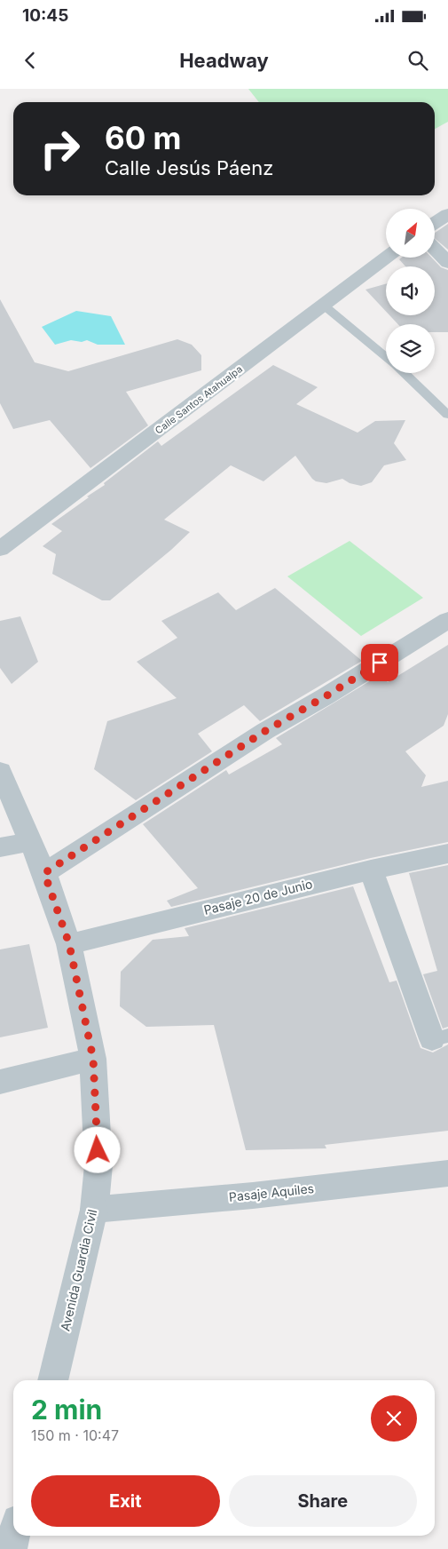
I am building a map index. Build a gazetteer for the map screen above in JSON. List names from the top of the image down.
{
  "streets": {
    "street": [
      "Calle Santos Atahualpa",
      "Pasaje 20 de Junio",
      "Pasaje Aquiles",
      "Avenida Guardia Civil"
    ]
  },
  "crossings": [
    ["Pasaje 20 de Junio", "Avenida Guardia Civil"],
    ["Pasaje Aquiles", "Avenida Guardia Civil"]
  ],
  "north": "top right",
  "page": {
    "status": "10:45",
    "header": "Headway",
    "turn": ["60 m", "Calle Jesús Páenz"],
    "heading": ["2 min", "150 m · 10:47"],
    "buttons": ["Exit", "Share"]
  }
}
